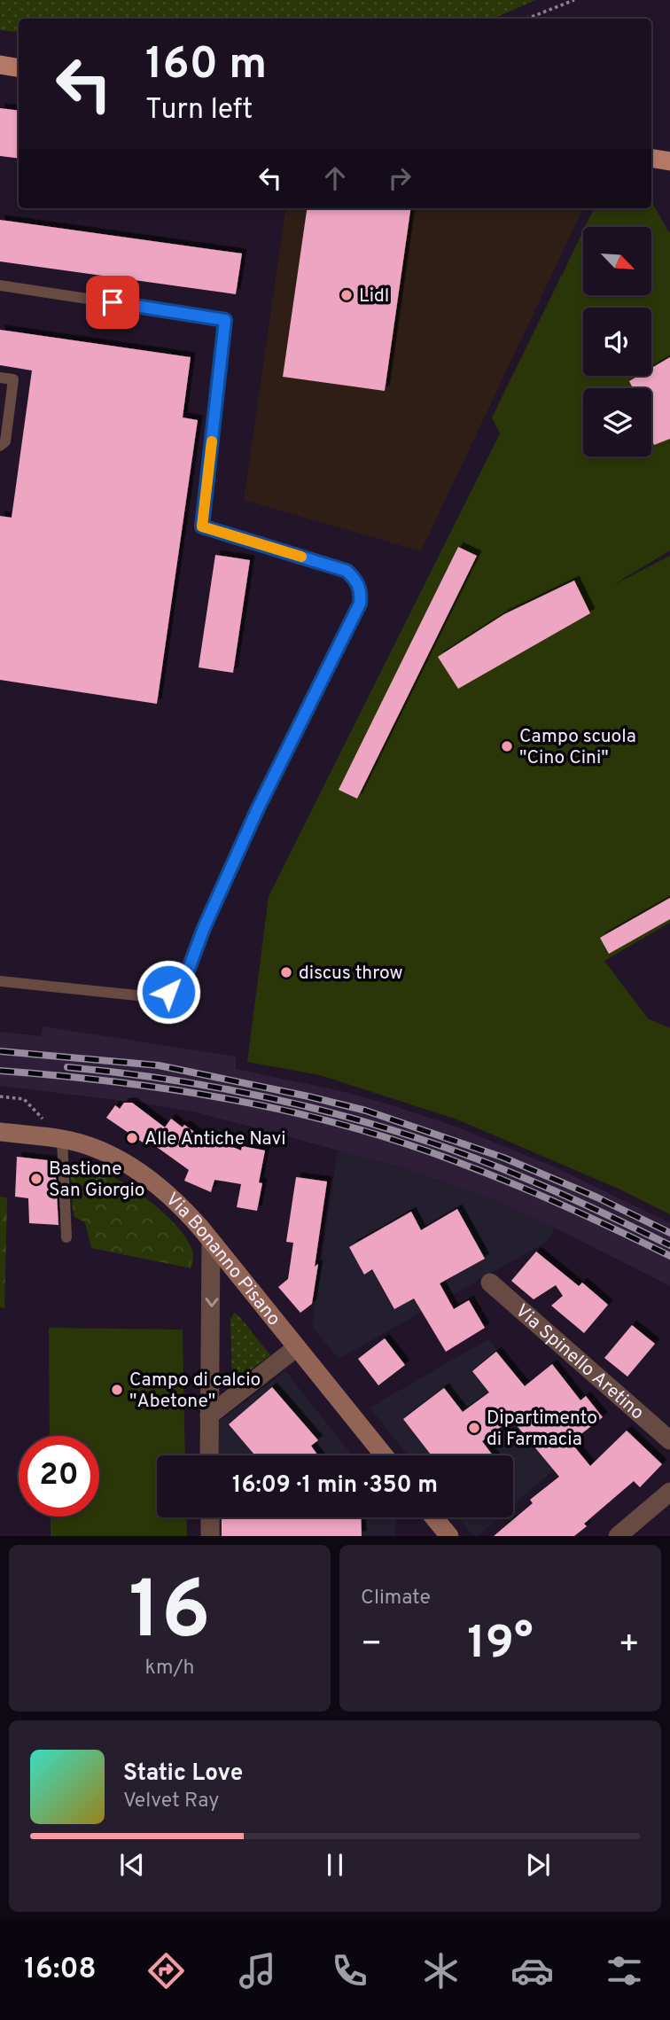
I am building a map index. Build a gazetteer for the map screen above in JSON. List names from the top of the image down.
{
  "streets": {
    "main road": ["Via Bonanno Pisano"],
    "street": ["Via Spinello Aretino"]
  },
  "places": [
    "Lidl",
    "Campo scuola \"Cino Cini\"",
    "discus throw",
    "Alle Antiche Navi",
    "Bastione San Giorgio",
    "Campo di calcio \"Abetone\"",
    "Dipartimento di Farmacia"
  ],
  "north": "bottom right",
  "page": {
    "turn": ["160 m", "Turn left"],
    "limit": "20",
    "trip": "16:09 · 1 min · 350 m",
    "tile": [
      ["16", "km/h"],
      "Climate"
    ],
    "heat": ["−", "19°", "+"],
    "song": ["Static Love", "Velvet Ray"],
    "tabs": "16:08"
  }
}
